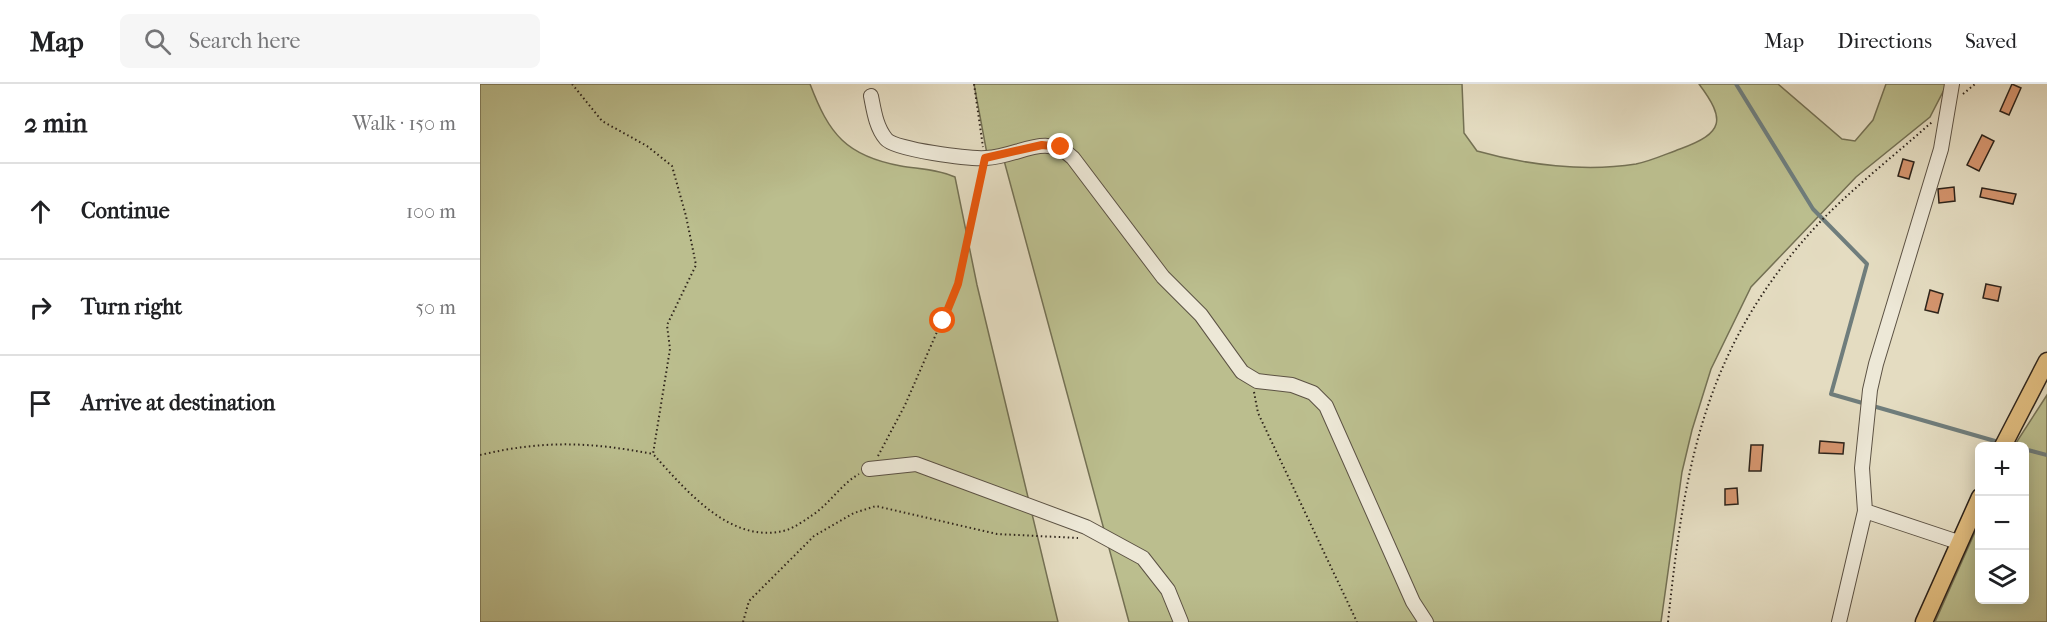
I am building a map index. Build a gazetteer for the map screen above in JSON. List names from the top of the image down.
{
  "page": {
    "header": "Map",
    "search": "Search here",
    "nav": ["Map", "Directions", "Saved"],
    "heading": ["2 min", "Walk · 150 m"],
    "list": [
      ["Continue", "100 m"],
      ["Turn right", "50 m"],
      "Arrive at destination"
    ],
    "map_buttons": ["+", "−"]
  }
}
